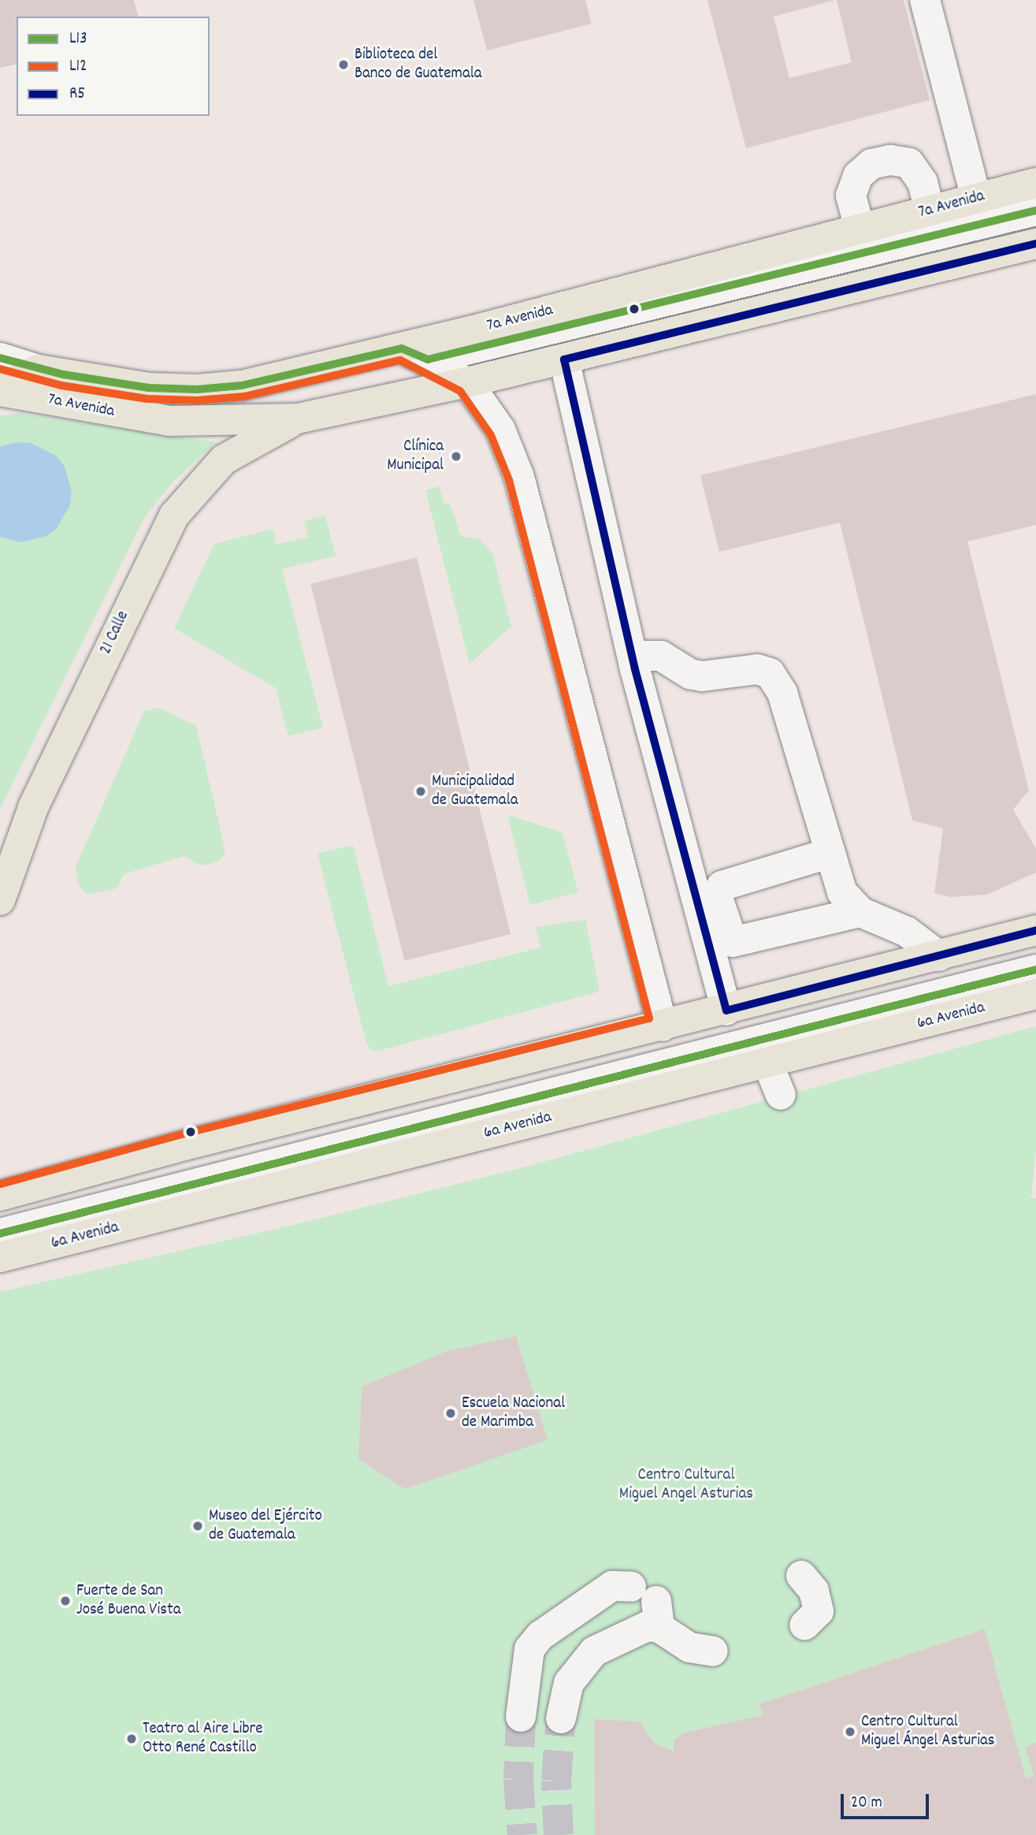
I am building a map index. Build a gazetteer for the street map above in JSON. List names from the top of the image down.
{
  "streets": {
    "main road": ["7a Avenida", "21 Calle", "6a Avenida"]
  },
  "crossings": [
    ["7a Avenida", "21 Calle"]
  ],
  "parks": ["Centro Cultural Miguel Angel Asturias"],
  "places": [
    "Biblioteca del Banco de Guatemala",
    "Clínica Municipal",
    "Municipalidad de Guatemala",
    "Escuela Nacional de Marimba",
    "Museo del Ejército de Guatemala",
    "Fuerte de San José Buena Vista",
    "Centro Cultural Miguel Ángel Asturias",
    "Teatro al Aire Libre Otto René Castillo"
  ],
  "lines": ["transit line L13", "transit line R5", "transit line L12"],
  "legend": ["L13", "L12", "R5"],
  "scale_bar": "20 m"
}
